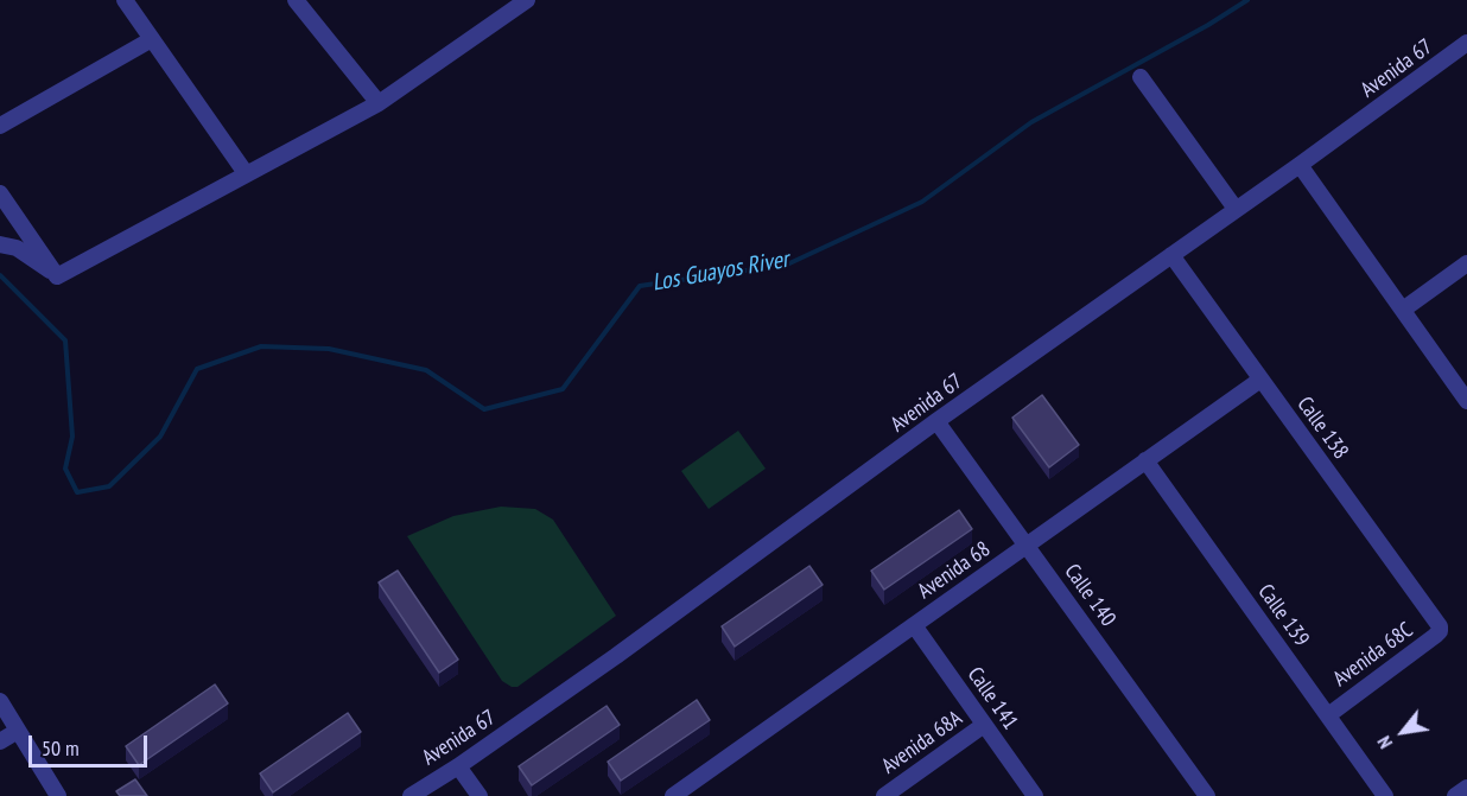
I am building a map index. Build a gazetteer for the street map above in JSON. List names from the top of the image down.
{
  "streets": {
    "street": [
      "Avenida 67",
      "Calle 138",
      "Avenida 68",
      "Calle 140",
      "Calle 139",
      "Avenida 68C",
      "Calle 141",
      "Avenida 68A"
    ]
  },
  "crossings": [
    ["Avenida 67", "Calle 138"],
    ["Avenida 67", "Calle 140"],
    ["Calle 138", "Avenida 68"],
    ["Calle 138", "Avenida 68C"],
    ["Avenida 68", "Calle 140"],
    ["Avenida 68", "Calle 139"],
    ["Avenida 68", "Calle 141"],
    ["Calle 139", "Avenida 68C"],
    ["Calle 141", "Avenida 68A"]
  ],
  "water": ["Los Guayos River"],
  "scale_bar": "50 m",
  "north": "bottom left"
}
